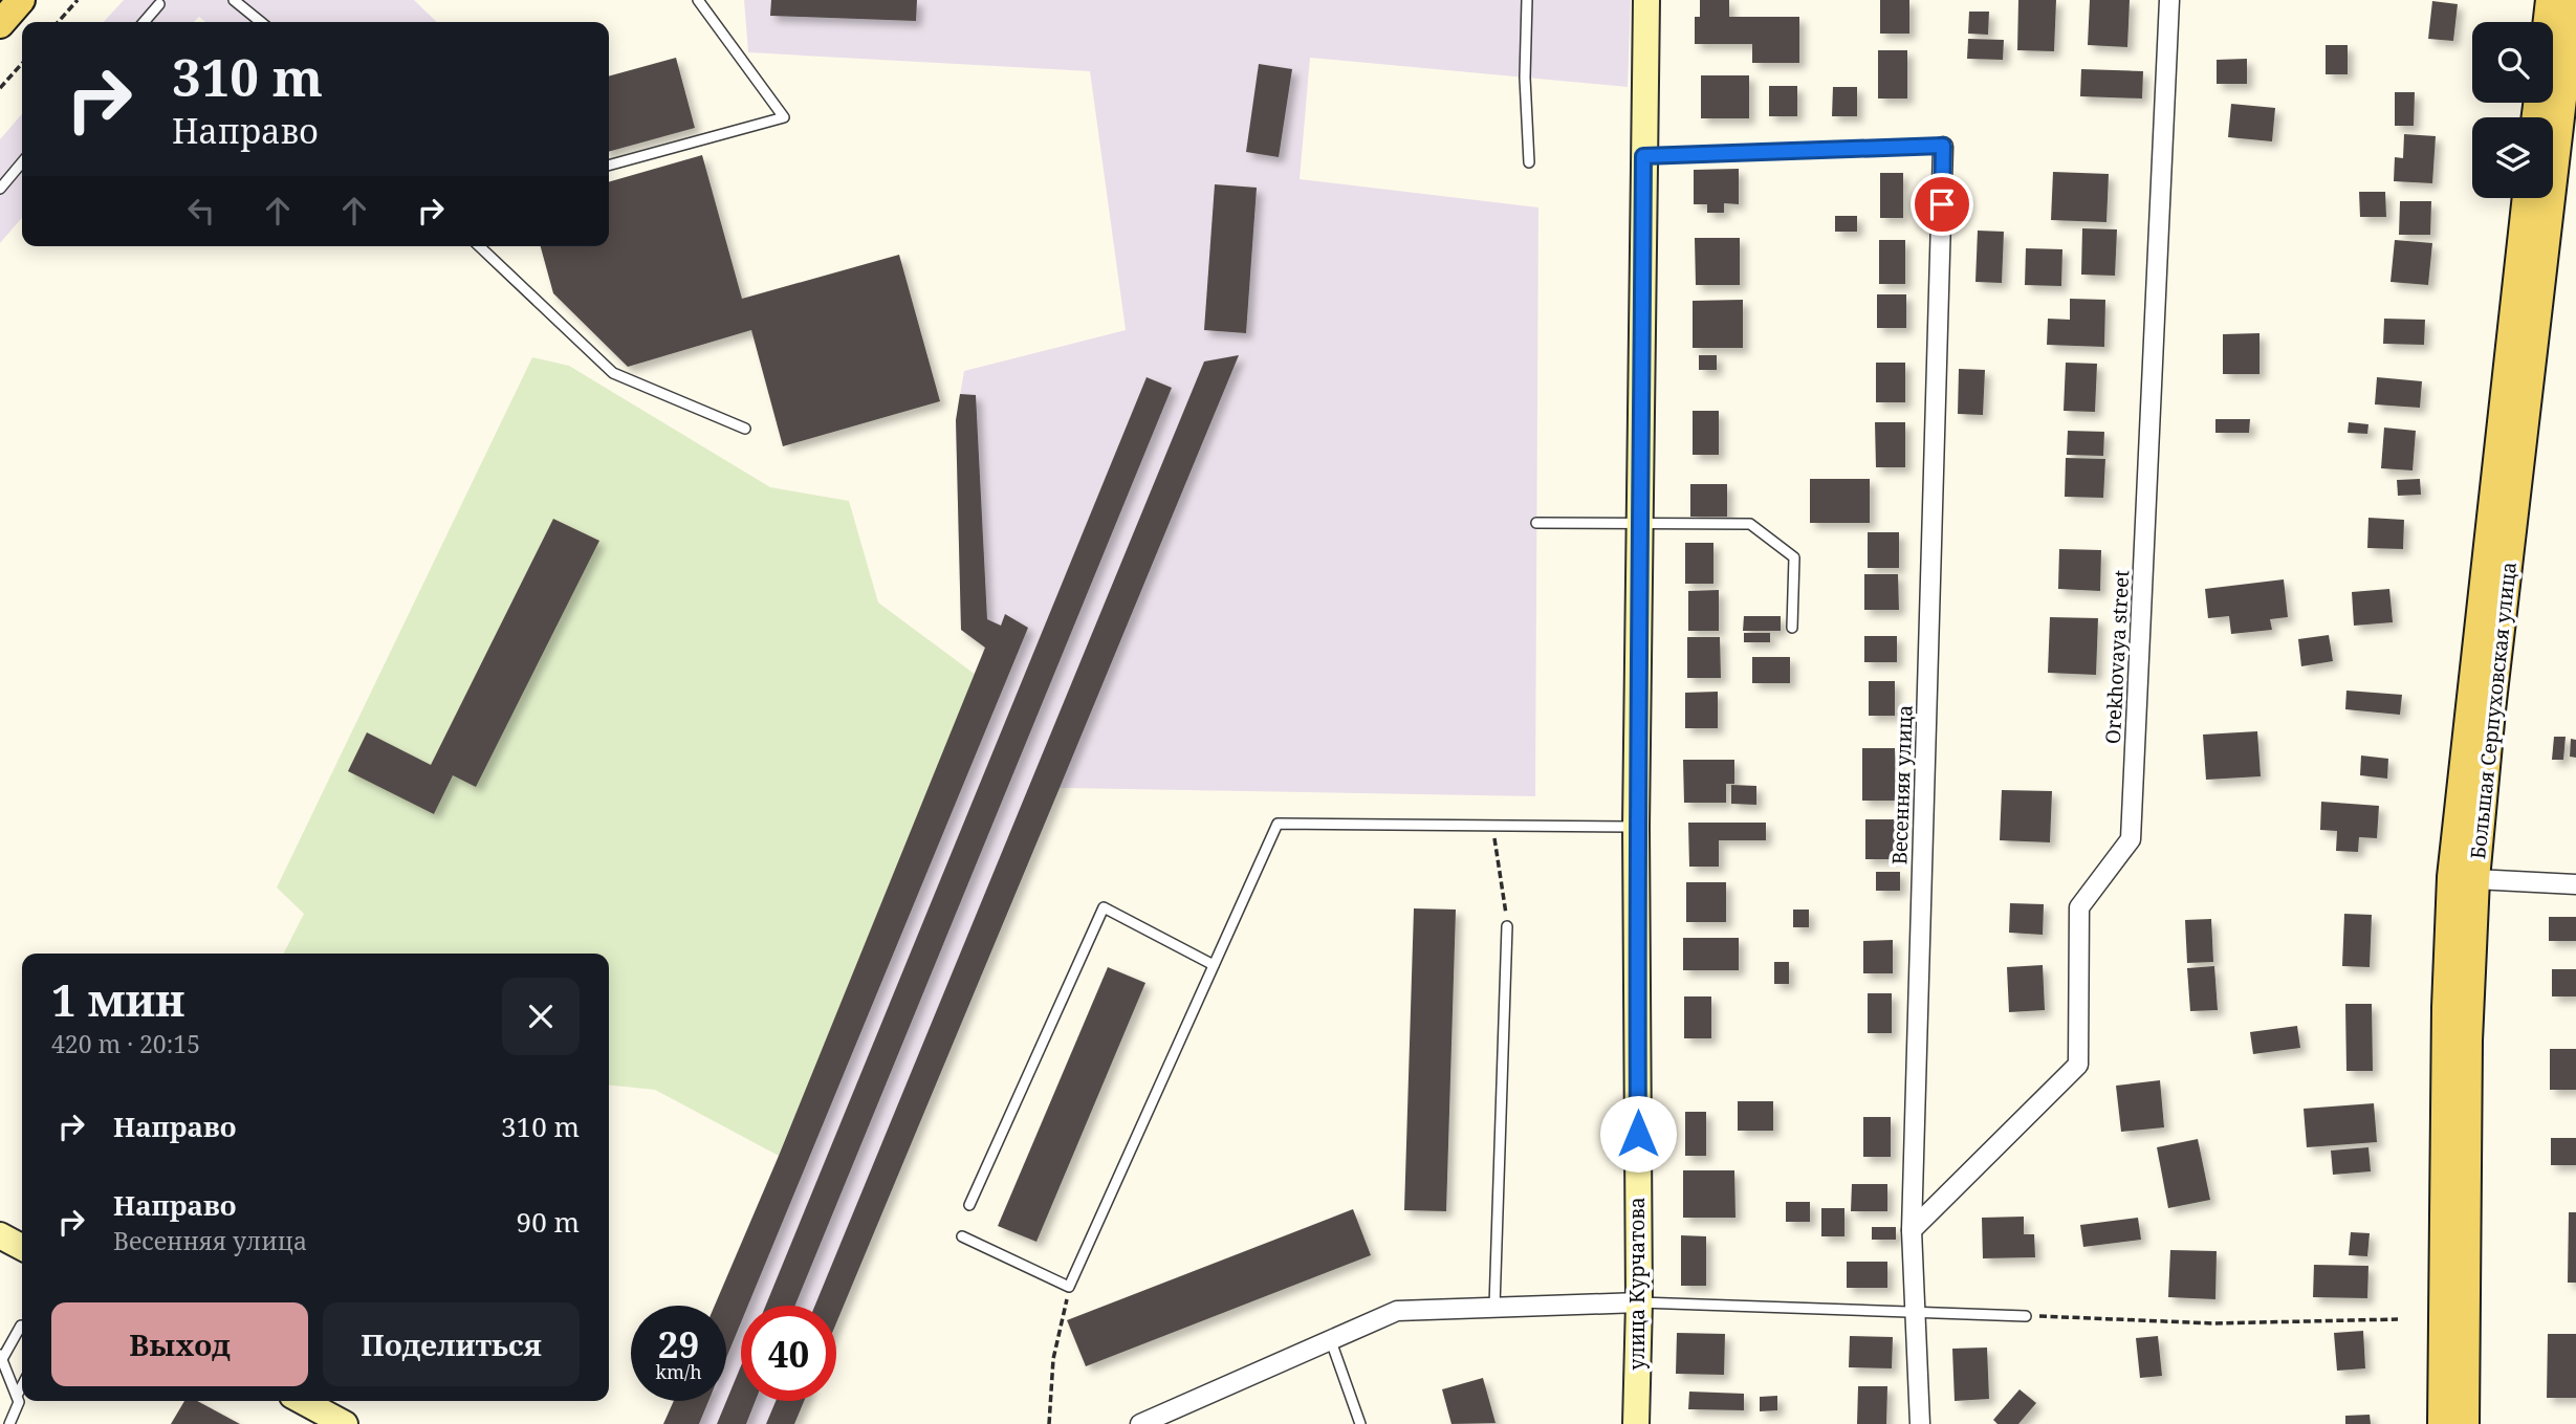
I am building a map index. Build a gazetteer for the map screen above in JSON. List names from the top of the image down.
{
  "streets": {
    "main road": ["Большая Серпуховская улица"],
    "street": ["Orekhovaya street", "Весенняя улица", "улица Курчатова"]
  },
  "crossings": [
    ["Orekhovaya street", "Весенняя улица"]
  ],
  "page": {
    "turn": ["310 m", "Направо"],
    "heading": ["1 мин", "420 m · 20:15"],
    "list": [
      {
        "name": "Направо",
        "value": "310 m"
      },
      {
        "name": "Направо",
        "note": "Весенняя улица",
        "value": "90 m"
      }
    ],
    "buttons": ["Выход", "Поделиться"],
    "speed": "29 km/h",
    "limit": "40"
  }
}
